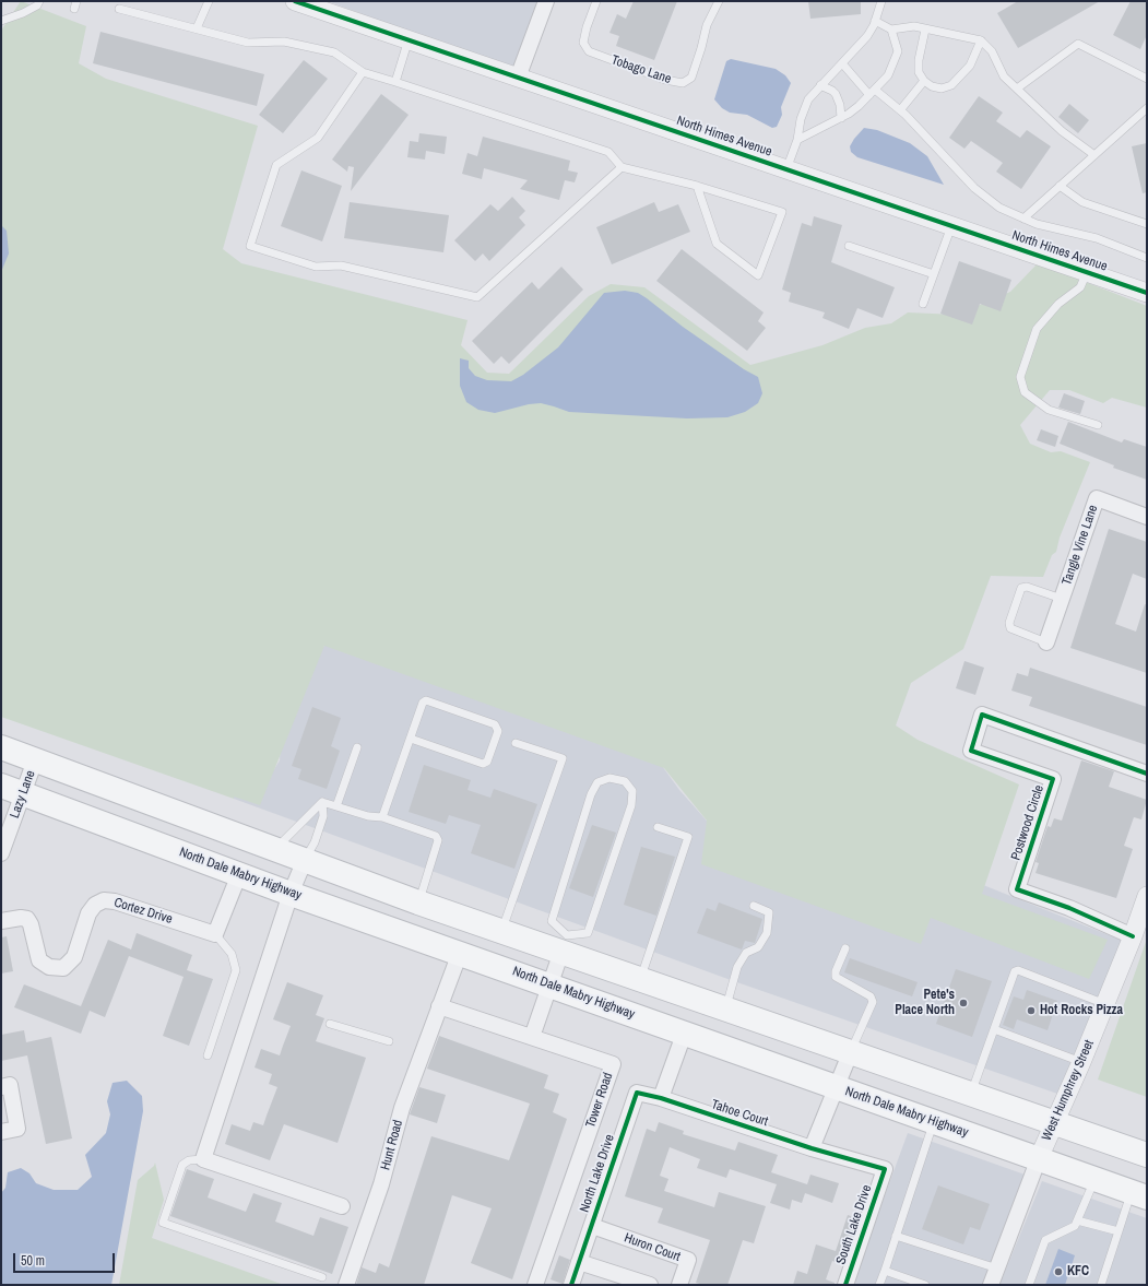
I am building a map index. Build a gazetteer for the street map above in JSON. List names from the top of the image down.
{
  "streets": {
    "main road": ["North Dale Mabry Highway"],
    "street": [
      "North Himes Avenue",
      "Tangle Vine Lane",
      "Lazy Lane",
      "Postwood Circle",
      "Cortez Drive",
      "West Humphrey Street",
      "Tower Road",
      "Tahoe Court",
      "Hunt Road",
      "North Lake Drive",
      "South Lake Drive",
      "Huron Court"
    ],
    "lane": ["Tobago Lane"]
  },
  "crossings": [
    ["Lazy Lane", "North Dale Mabry Highway"],
    ["Postwood Circle", "West Humphrey Street"],
    ["North Dale Mabry Highway", "West Humphrey Street"],
    ["North Dale Mabry Highway", "Hunt Road"],
    ["Tower Road", "Hunt Road"],
    ["Tahoe Court", "North Lake Drive"],
    ["Tahoe Court", "South Lake Drive"],
    ["North Lake Drive", "Huron Court"]
  ],
  "places": ["Pete's Place North", "Hot Rocks Pizza", "KFC"],
  "scale_bar": "50 m"
}
